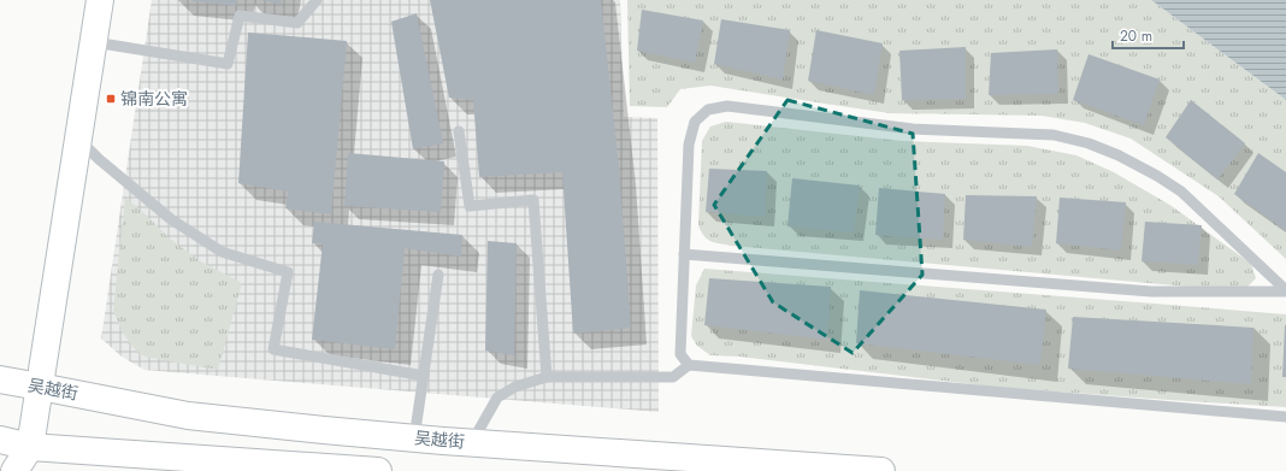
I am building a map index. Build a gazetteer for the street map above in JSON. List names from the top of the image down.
{
  "streets": {
    "main road": ["吴越街"]
  },
  "places": {
    "transit": ["锦南公寓"]
  },
  "scale_bar": "20 m"
}
